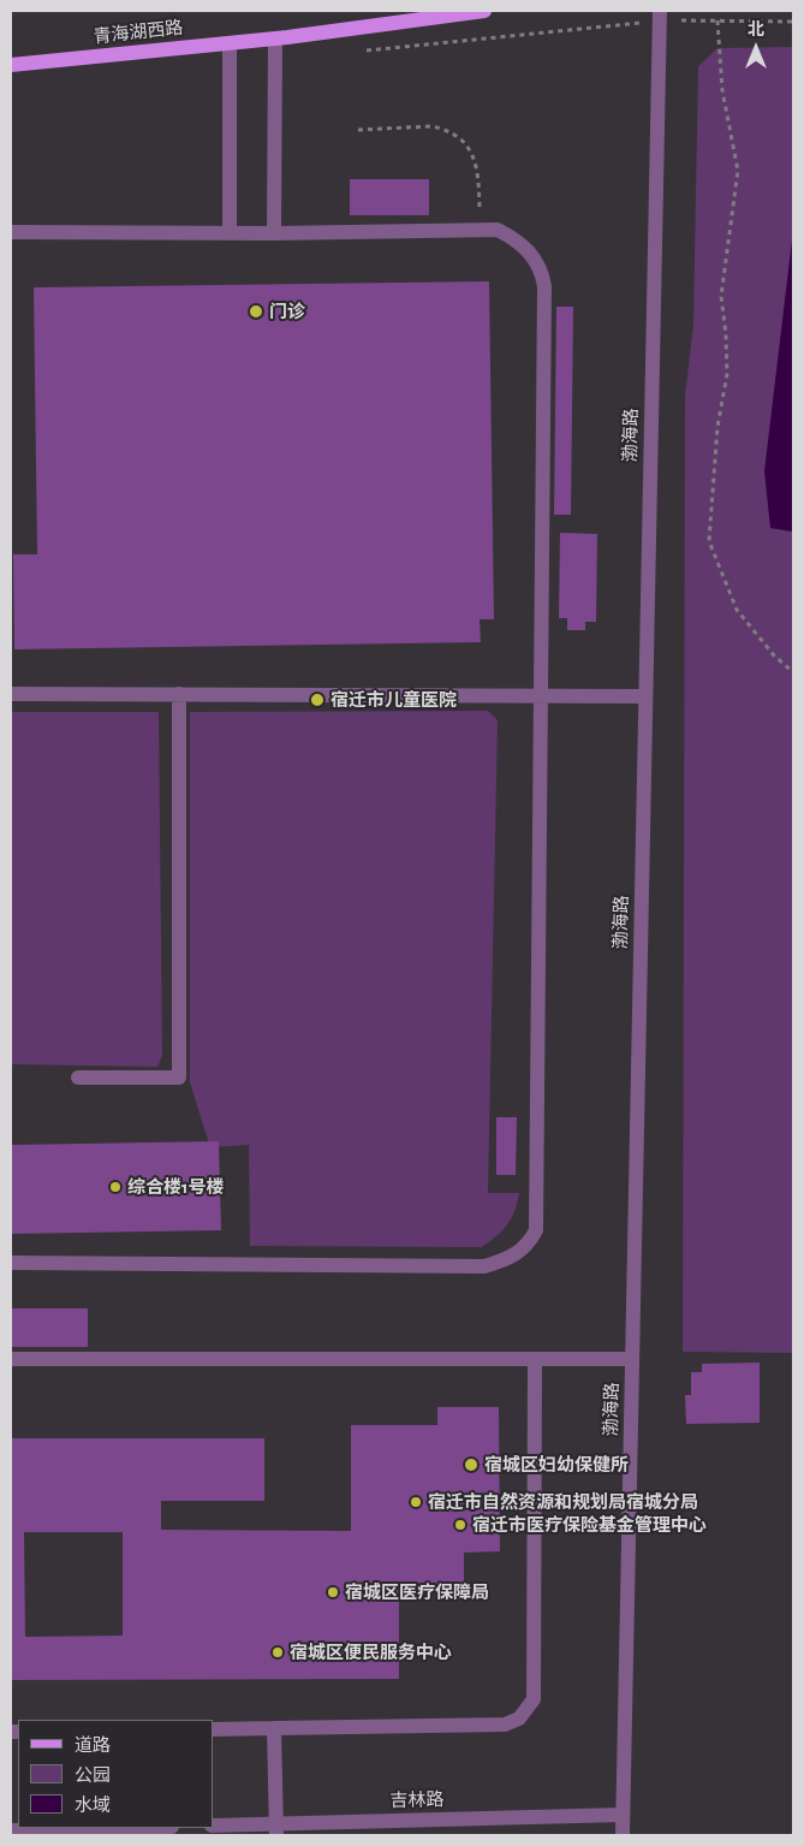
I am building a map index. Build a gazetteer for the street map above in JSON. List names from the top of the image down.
{
  "streets": {
    "main road": ["青海湖西路"],
    "street": ["渤海路", "吉林路"]
  },
  "crossings": [
    ["渤海路", "吉林路"]
  ],
  "places": [
    "门诊",
    "宿迁市儿童医院",
    "综合楼1号楼",
    "宿城区妇幼保健所",
    "宿迁市自然资源和规划局宿城分局",
    "宿迁市医疗保险基金管理中心",
    "宿城区医疗保障局",
    "宿城区便民服务中心"
  ],
  "legend": ["道路", "公园", "水域"],
  "north": "top"
}
